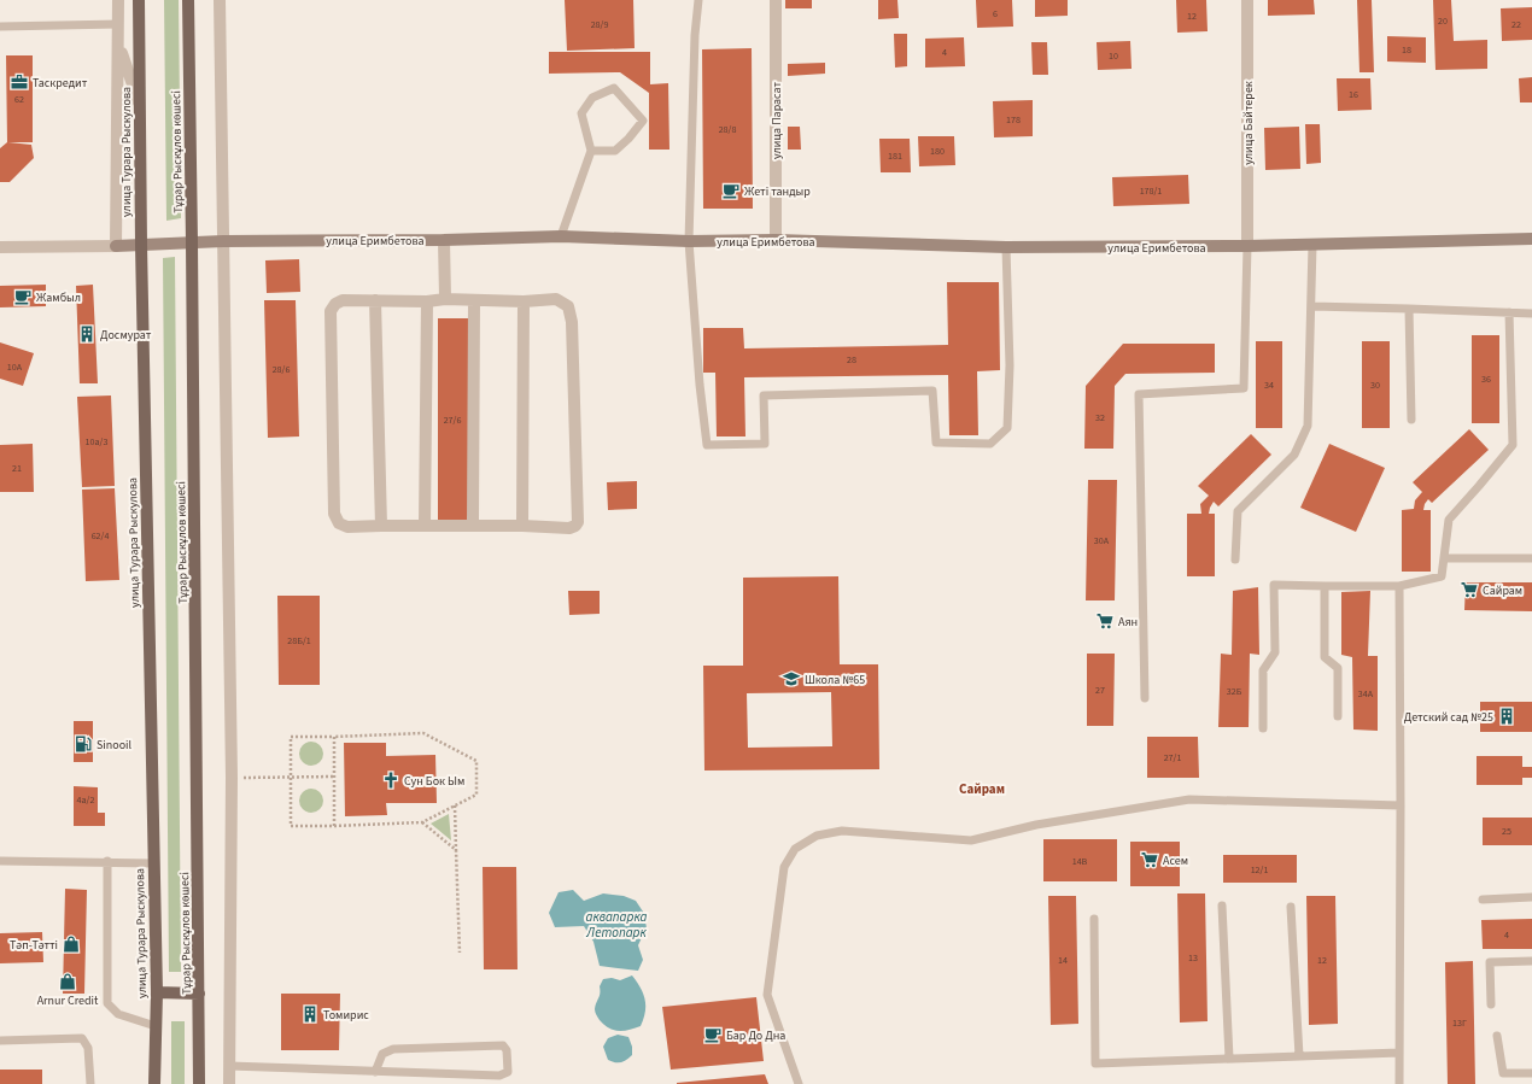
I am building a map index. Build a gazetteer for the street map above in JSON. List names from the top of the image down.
{
  "streets": {
    "main road": ["улица Турара Рыскулова", "Тұрар Рыскұлов көшесі", "улица Еримбетова"],
    "street": ["улица Парасат", "улица Байтерек"]
  },
  "crossings": [
    ["улица Парасат", "улица Еримбетова"],
    ["улица Байтерек", "улица Еримбетова"],
    ["улица Турара Рыскулова", "улица Еримбетова"],
    ["Тұрар Рыскұлов көшесі", "улица Еримбетова"]
  ],
  "districts": ["Сайрам"],
  "water": ["аквапарка Летопарк"],
  "places": {
    "office": ["Таскредит"],
    "cafe": ["Жеті тандыр", "Жамбыл", "Бар До Дна"],
    "building": ["Досмурат", "Детский сад №25", "Томирис"],
    "supermarket": ["Сайрам", "Аян", "Асем"],
    "school or university": ["Школа №65"],
    "fuel station": ["Sinooil"],
    "church": ["Сун Бок Ым"],
    "shop": ["Тәп-Тәтті", "Arnur Credit"]
  },
  "house_numbers": [
    "6",
    "12",
    "20",
    "28/9",
    "22",
    "18",
    "4",
    "10",
    "16",
    "62",
    "178",
    "28/8",
    "180",
    "181",
    "178/1",
    "28",
    "10А",
    "28/6",
    "36",
    "34",
    "30",
    "32",
    "27/6",
    "10а/3",
    "21",
    "62/4",
    "30А",
    "28Б/1",
    "27",
    "32Б",
    "34А",
    "27/1",
    "4а/2",
    "25",
    "14В",
    "12/1",
    "4",
    "13",
    "14",
    "12",
    "13Г"
  ]
}
